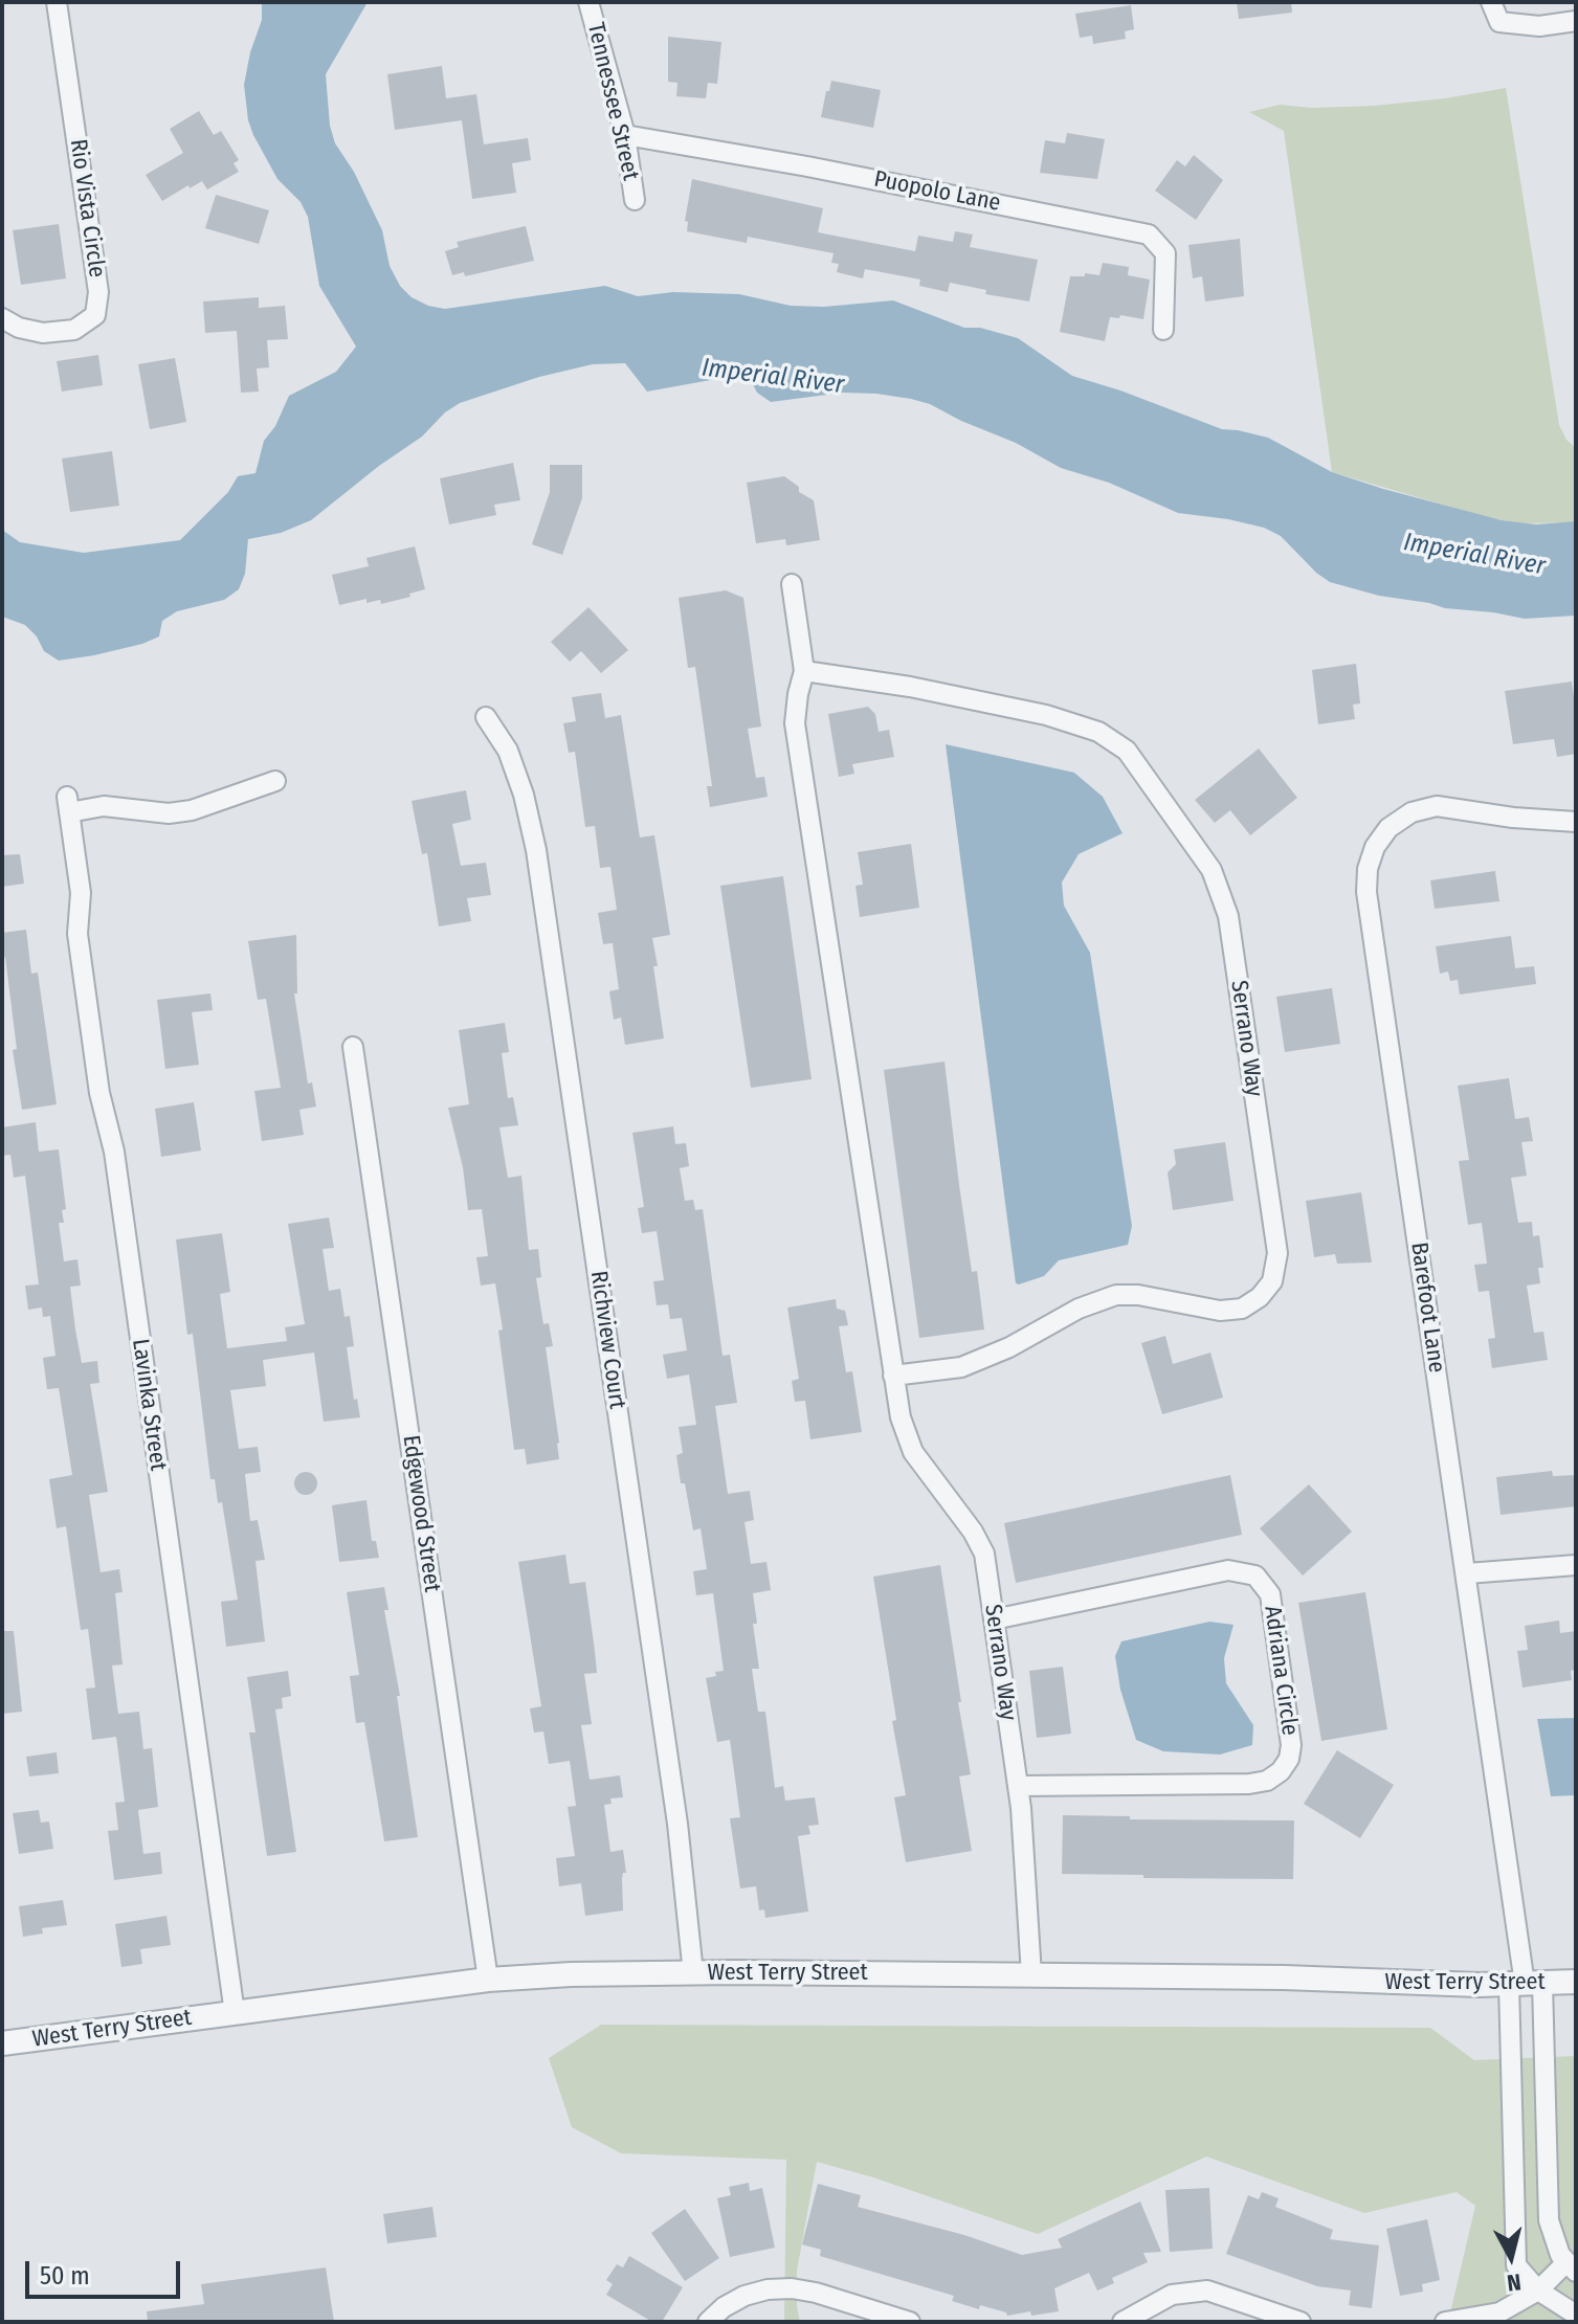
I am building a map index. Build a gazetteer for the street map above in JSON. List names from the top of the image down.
{
  "streets": {
    "street": [
      "Tennessee Street",
      "Puopolo Lane",
      "Rio Vista Circle",
      "Serrano Way",
      "Barefoot Lane",
      "Richview Court",
      "Lavinka Street",
      "Edgewood Street",
      "Adriana Circle",
      "West Terry Street"
    ]
  },
  "crossings": [
    ["Tennessee Street", "Puopolo Lane"],
    ["Serrano Way", "Adriana Circle"],
    ["Serrano Way", "West Terry Street"],
    ["Barefoot Lane", "West Terry Street"],
    ["Richview Court", "West Terry Street"],
    ["Lavinka Street", "West Terry Street"],
    ["Edgewood Street", "West Terry Street"]
  ],
  "water": ["Imperial River"],
  "scale_bar": "50 m",
  "north": "bottom"
}
